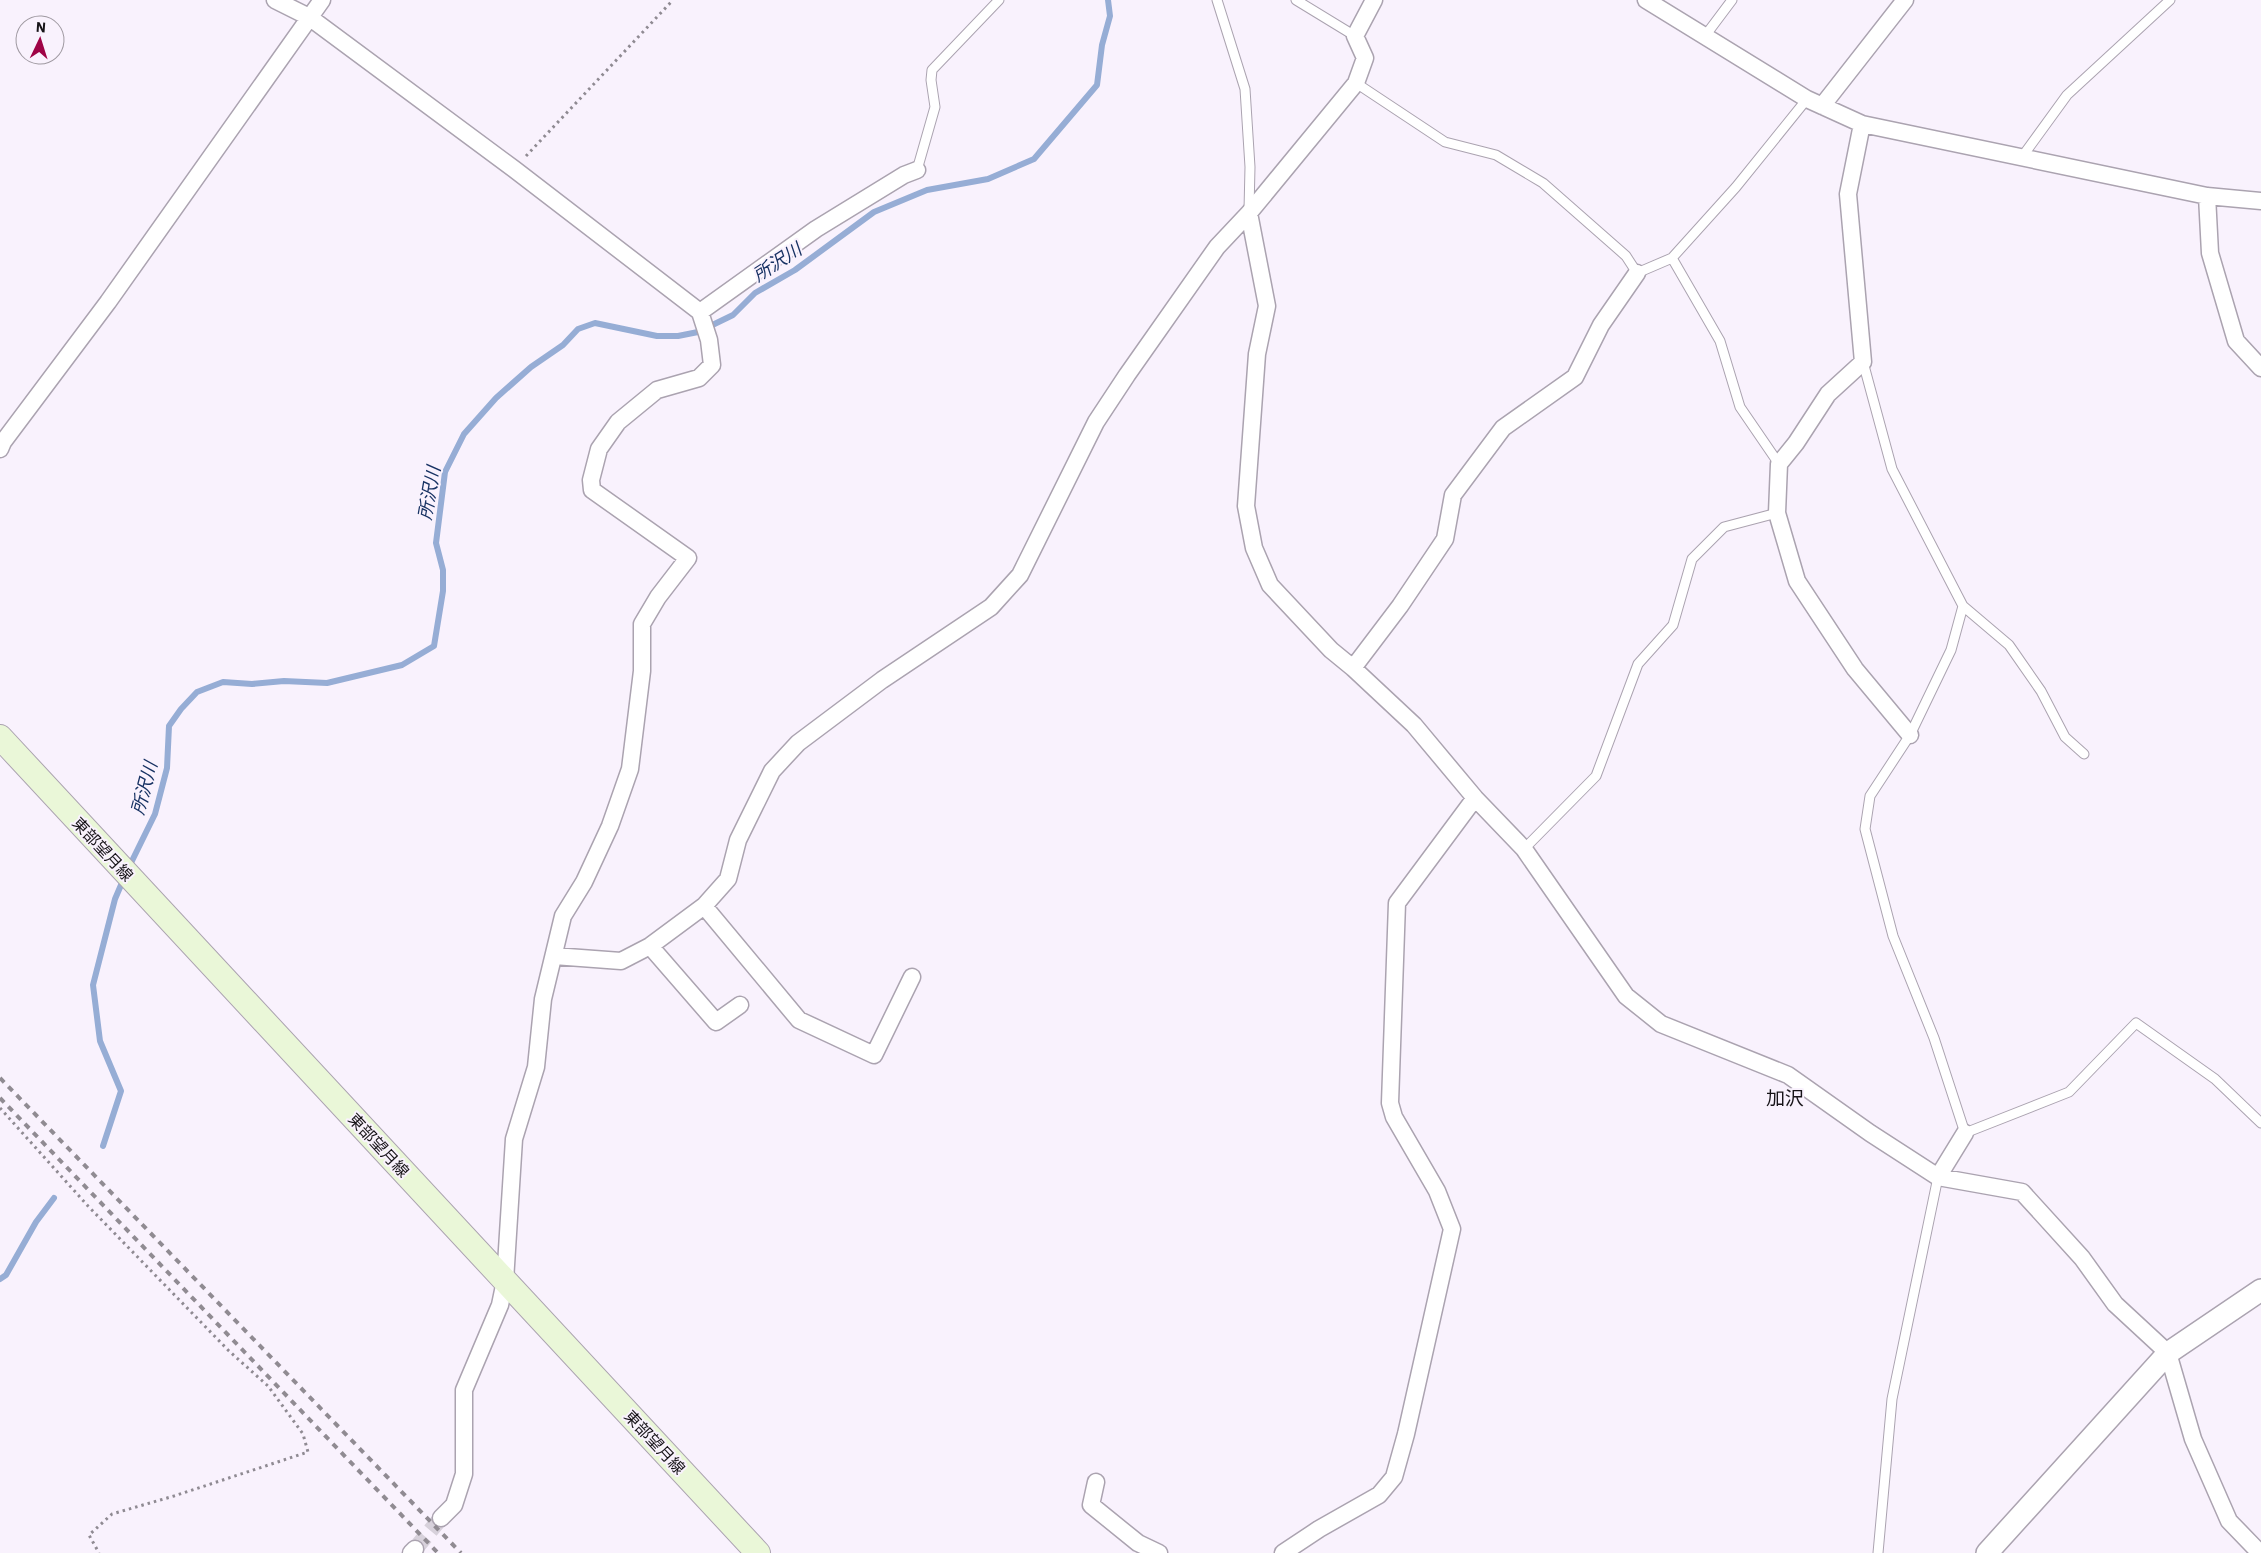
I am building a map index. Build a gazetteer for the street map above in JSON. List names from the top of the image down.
{
  "streets": {
    "main road": ["東部望月線"]
  },
  "districts": ["加沢"],
  "water": ["所沢川"],
  "north": "top"
}
